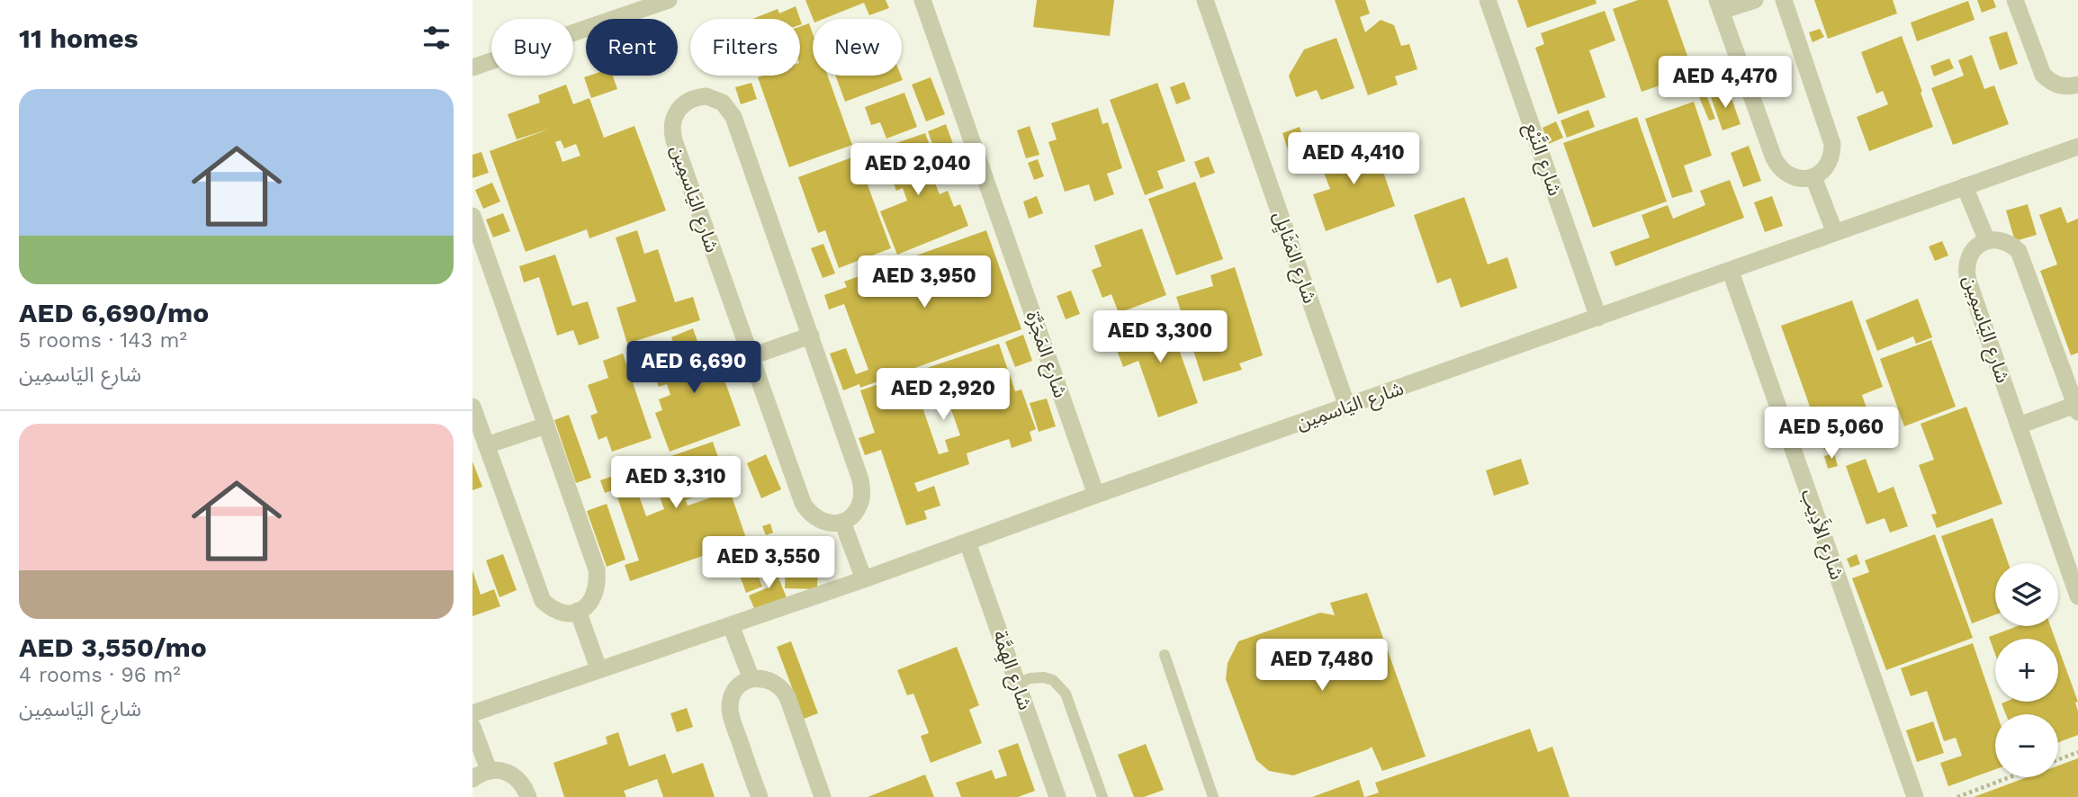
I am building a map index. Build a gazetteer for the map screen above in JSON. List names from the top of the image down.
{
  "streets": {
    "street": [
      "شارع النَّبْع",
      "شارع اليَاسمِين",
      "شارع المَثَايِل",
      "شارع المَجَرَّة",
      "شارع الأَدِيب",
      "شارع الهِمَّة"
    ]
  },
  "crossings": [
    ["شارع النَّبْع", "شارع اليَاسمِين"],
    ["شارع اليَاسمِين", "شارع المَثَايِل"],
    ["شارع اليَاسمِين", "شارع المَجَرَّة"],
    ["شارع اليَاسمِين", "شارع الأَدِيب"],
    ["شارع اليَاسمِين", "شارع الهِمَّة"]
  ],
  "page": {
    "heading": "11 homes",
    "chip": [
      "Buy",
      "Rent",
      "Filters",
      "New"
    ],
    "price": [
      "AED 4,470",
      "AED 4,410",
      "AED 2,040",
      "AED 3,950",
      "AED 3,300",
      "AED 6,690",
      "AED 2,920",
      "AED 5,060",
      "AED 3,310",
      "AED 3,550",
      "AED 7,480"
    ],
    "list": [
      {
        "name": "AED 6,690/mo",
        "note": "5 rooms · 143 m² · شارع اليَاسمِين"
      },
      {
        "name": "AED 3,550/mo",
        "note": "4 rooms · 96 m² · شارع اليَاسمِين"
      }
    ],
    "map_buttons": ["+", "−"]
  }
}
